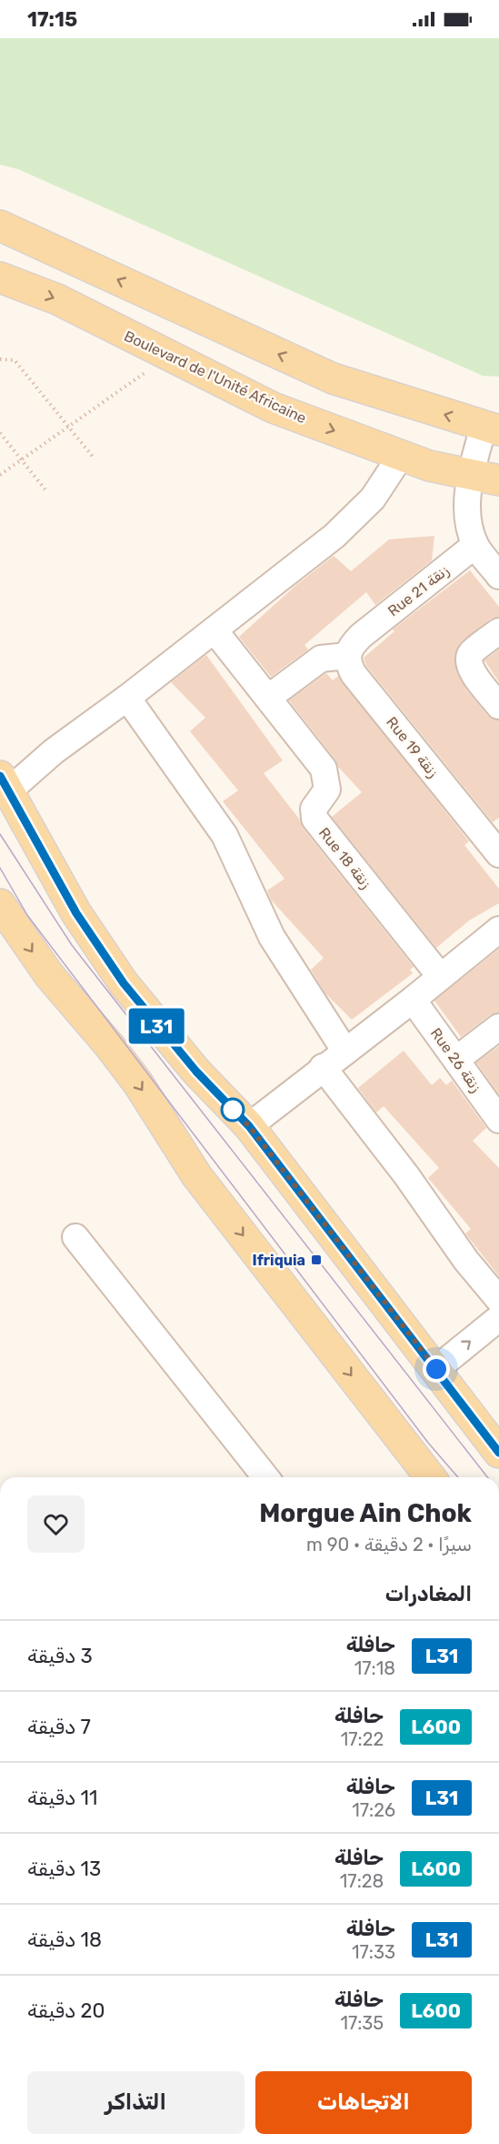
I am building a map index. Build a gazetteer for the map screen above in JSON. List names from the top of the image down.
{
  "streets": {
    "main road": ["Boulevard de l'Unité Africaine"],
    "street": [
      "Rue 21 زنقة",
      "Rue 19 زنقة",
      "Rue 18 زنقة",
      "Rue 26 زنقة"
    ]
  },
  "crossings": [
    ["Rue 21 زنقة", "Rue 19 زنقة"]
  ],
  "places": {
    "transit": ["Ifriquia"]
  },
  "lines": ["bus line L31"],
  "page": {
    "status": "17:15",
    "on_map": "L31",
    "heading": [
      ["Morgue Ain Chok", "سيرًا · 2 دقيقة · 90 m"],
      "المغادرات"
    ],
    "list": [
      {
        "mark": "L31",
        "name": "حافلة",
        "note": "17:18",
        "value": "3 دقيقة"
      },
      {
        "mark": "L600",
        "name": "حافلة",
        "note": "17:22",
        "value": "7 دقيقة"
      },
      {
        "mark": "L31",
        "name": "حافلة",
        "note": "17:26",
        "value": "11 دقيقة"
      },
      {
        "mark": "L600",
        "name": "حافلة",
        "note": "17:28",
        "value": "13 دقيقة"
      },
      {
        "mark": "L31",
        "name": "حافلة",
        "note": "17:33",
        "value": "18 دقيقة"
      },
      {
        "mark": "L600",
        "name": "حافلة",
        "note": "17:35",
        "value": "20 دقيقة"
      }
    ],
    "buttons": ["الاتجاهات", "التذاكر"]
  }
}
